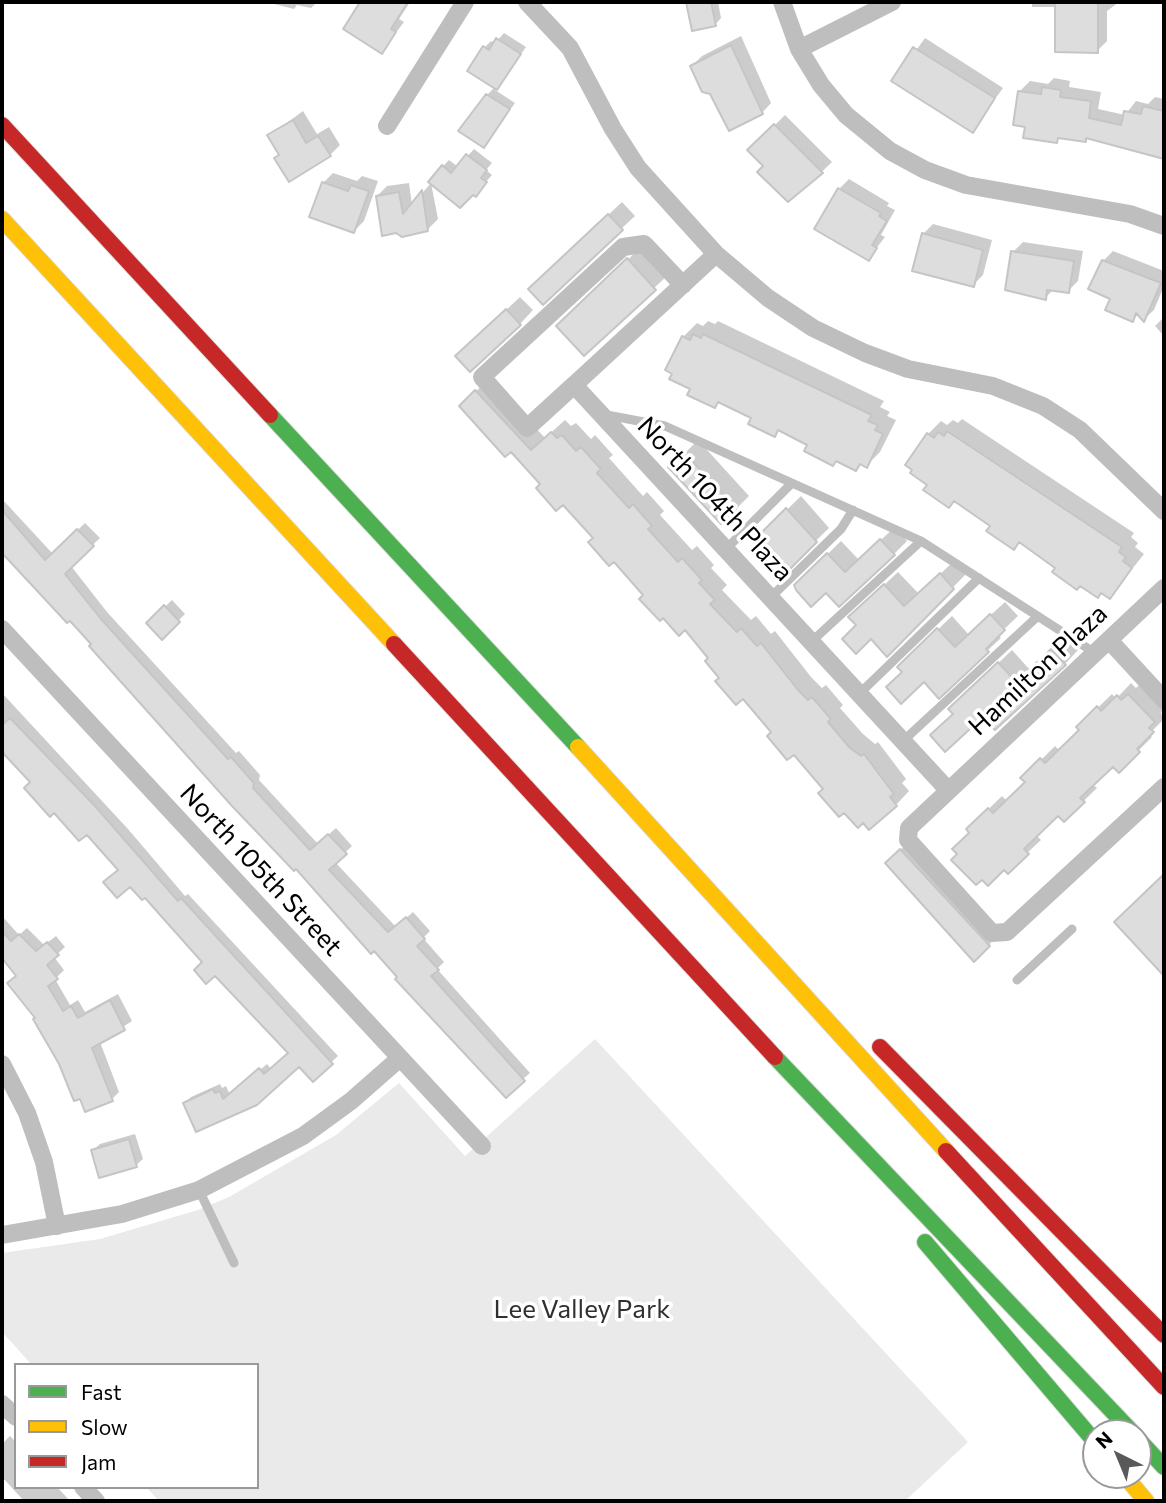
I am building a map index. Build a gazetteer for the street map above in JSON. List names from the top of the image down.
{
  "streets": {
    "street": ["North 104th Plaza", "Hamilton Plaza", "North 105th Street"]
  },
  "crossings": [
    ["North 104th Plaza", "Hamilton Plaza"]
  ],
  "parks": ["Lee Valley Park"],
  "legend": ["Fast", "Slow", "Jam"],
  "north": "top left"
}
